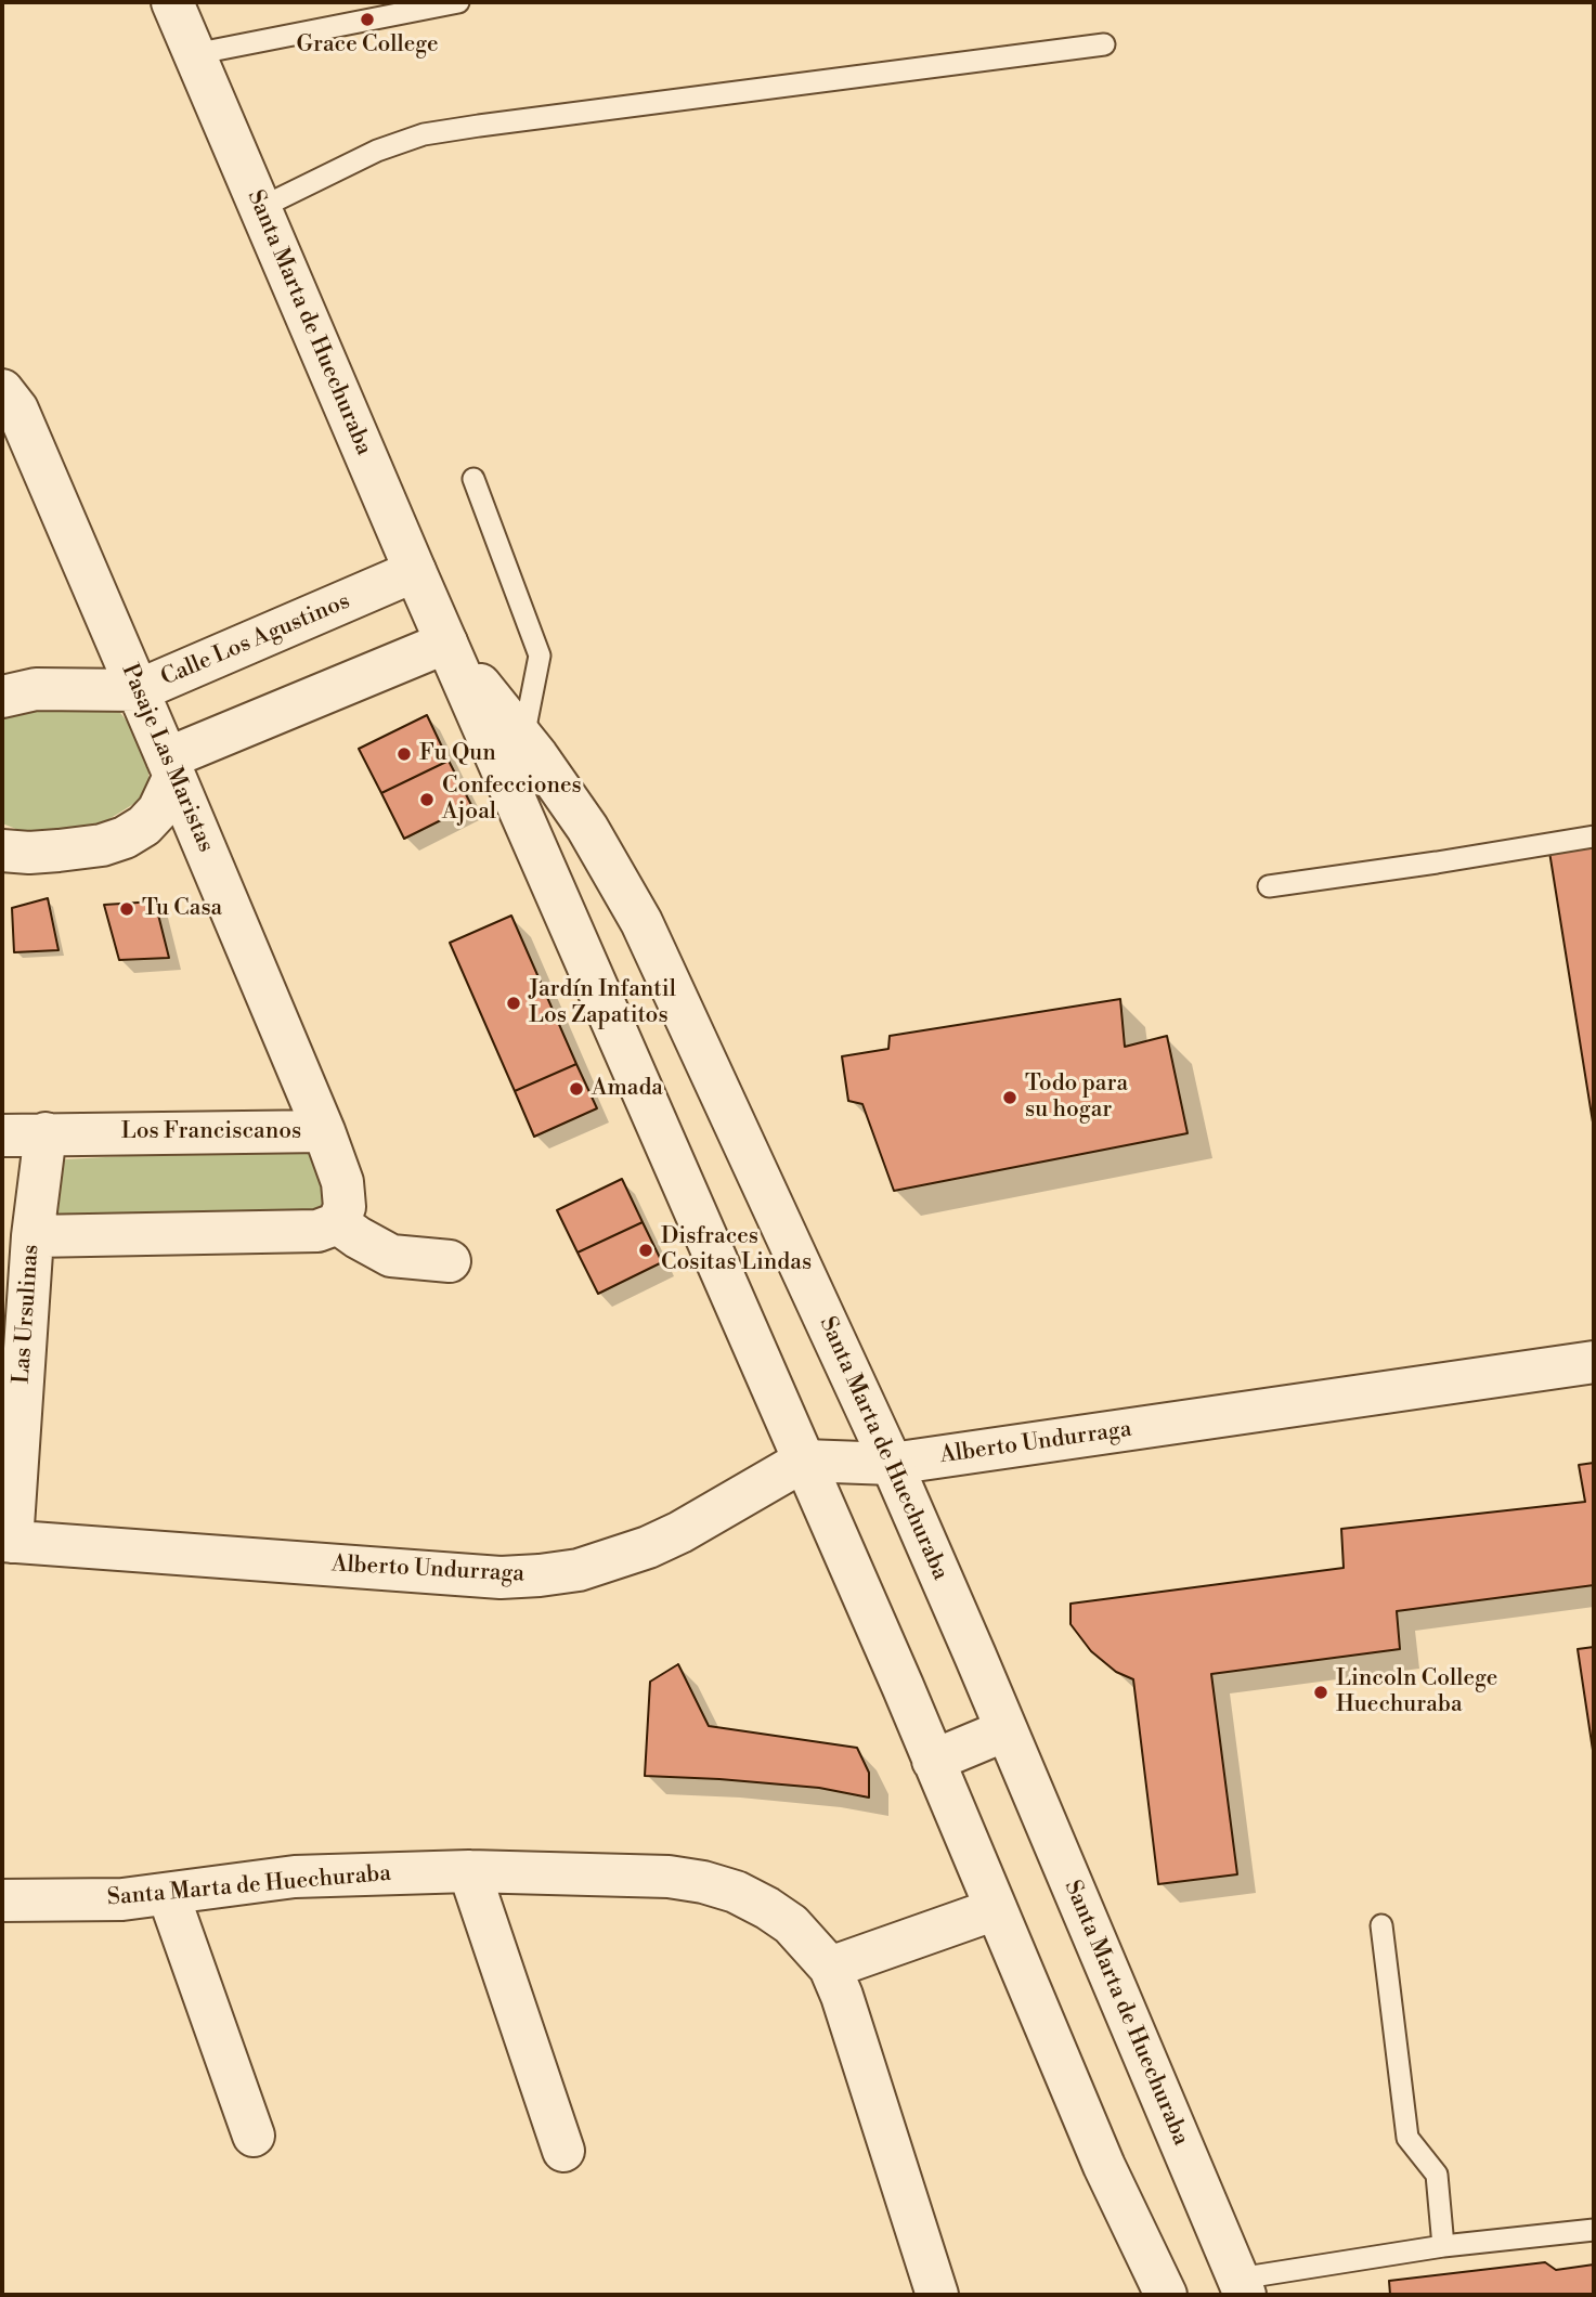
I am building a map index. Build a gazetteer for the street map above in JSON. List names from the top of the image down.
{
  "streets": {
    "street": [
      "Santa Marta de Huechuraba",
      "Calle Los Agustinos",
      "Pasaje Las Maristas",
      "Los Franciscanos",
      "Las Ursulinas",
      "Alberto Undurraga"
    ]
  },
  "crossings": [
    ["Santa Marta de Huechuraba", "Calle Los Agustinos"],
    ["Santa Marta de Huechuraba", "Alberto Undurraga"],
    ["Calle Los Agustinos", "Pasaje Las Maristas"],
    ["Pasaje Las Maristas", "Los Franciscanos"],
    ["Los Franciscanos", "Las Ursulinas"],
    ["Las Ursulinas", "Alberto Undurraga"]
  ],
  "places": [
    "Grace College",
    "Fu Qun",
    "Confecciones Ajoal",
    "Tu Casa",
    "Jardín Infantil Los Zapatitos",
    "Amada",
    "Todo para su hogar",
    "Disfraces Cositas Lindas",
    "Lincoln College Huechuraba"
  ]
}
